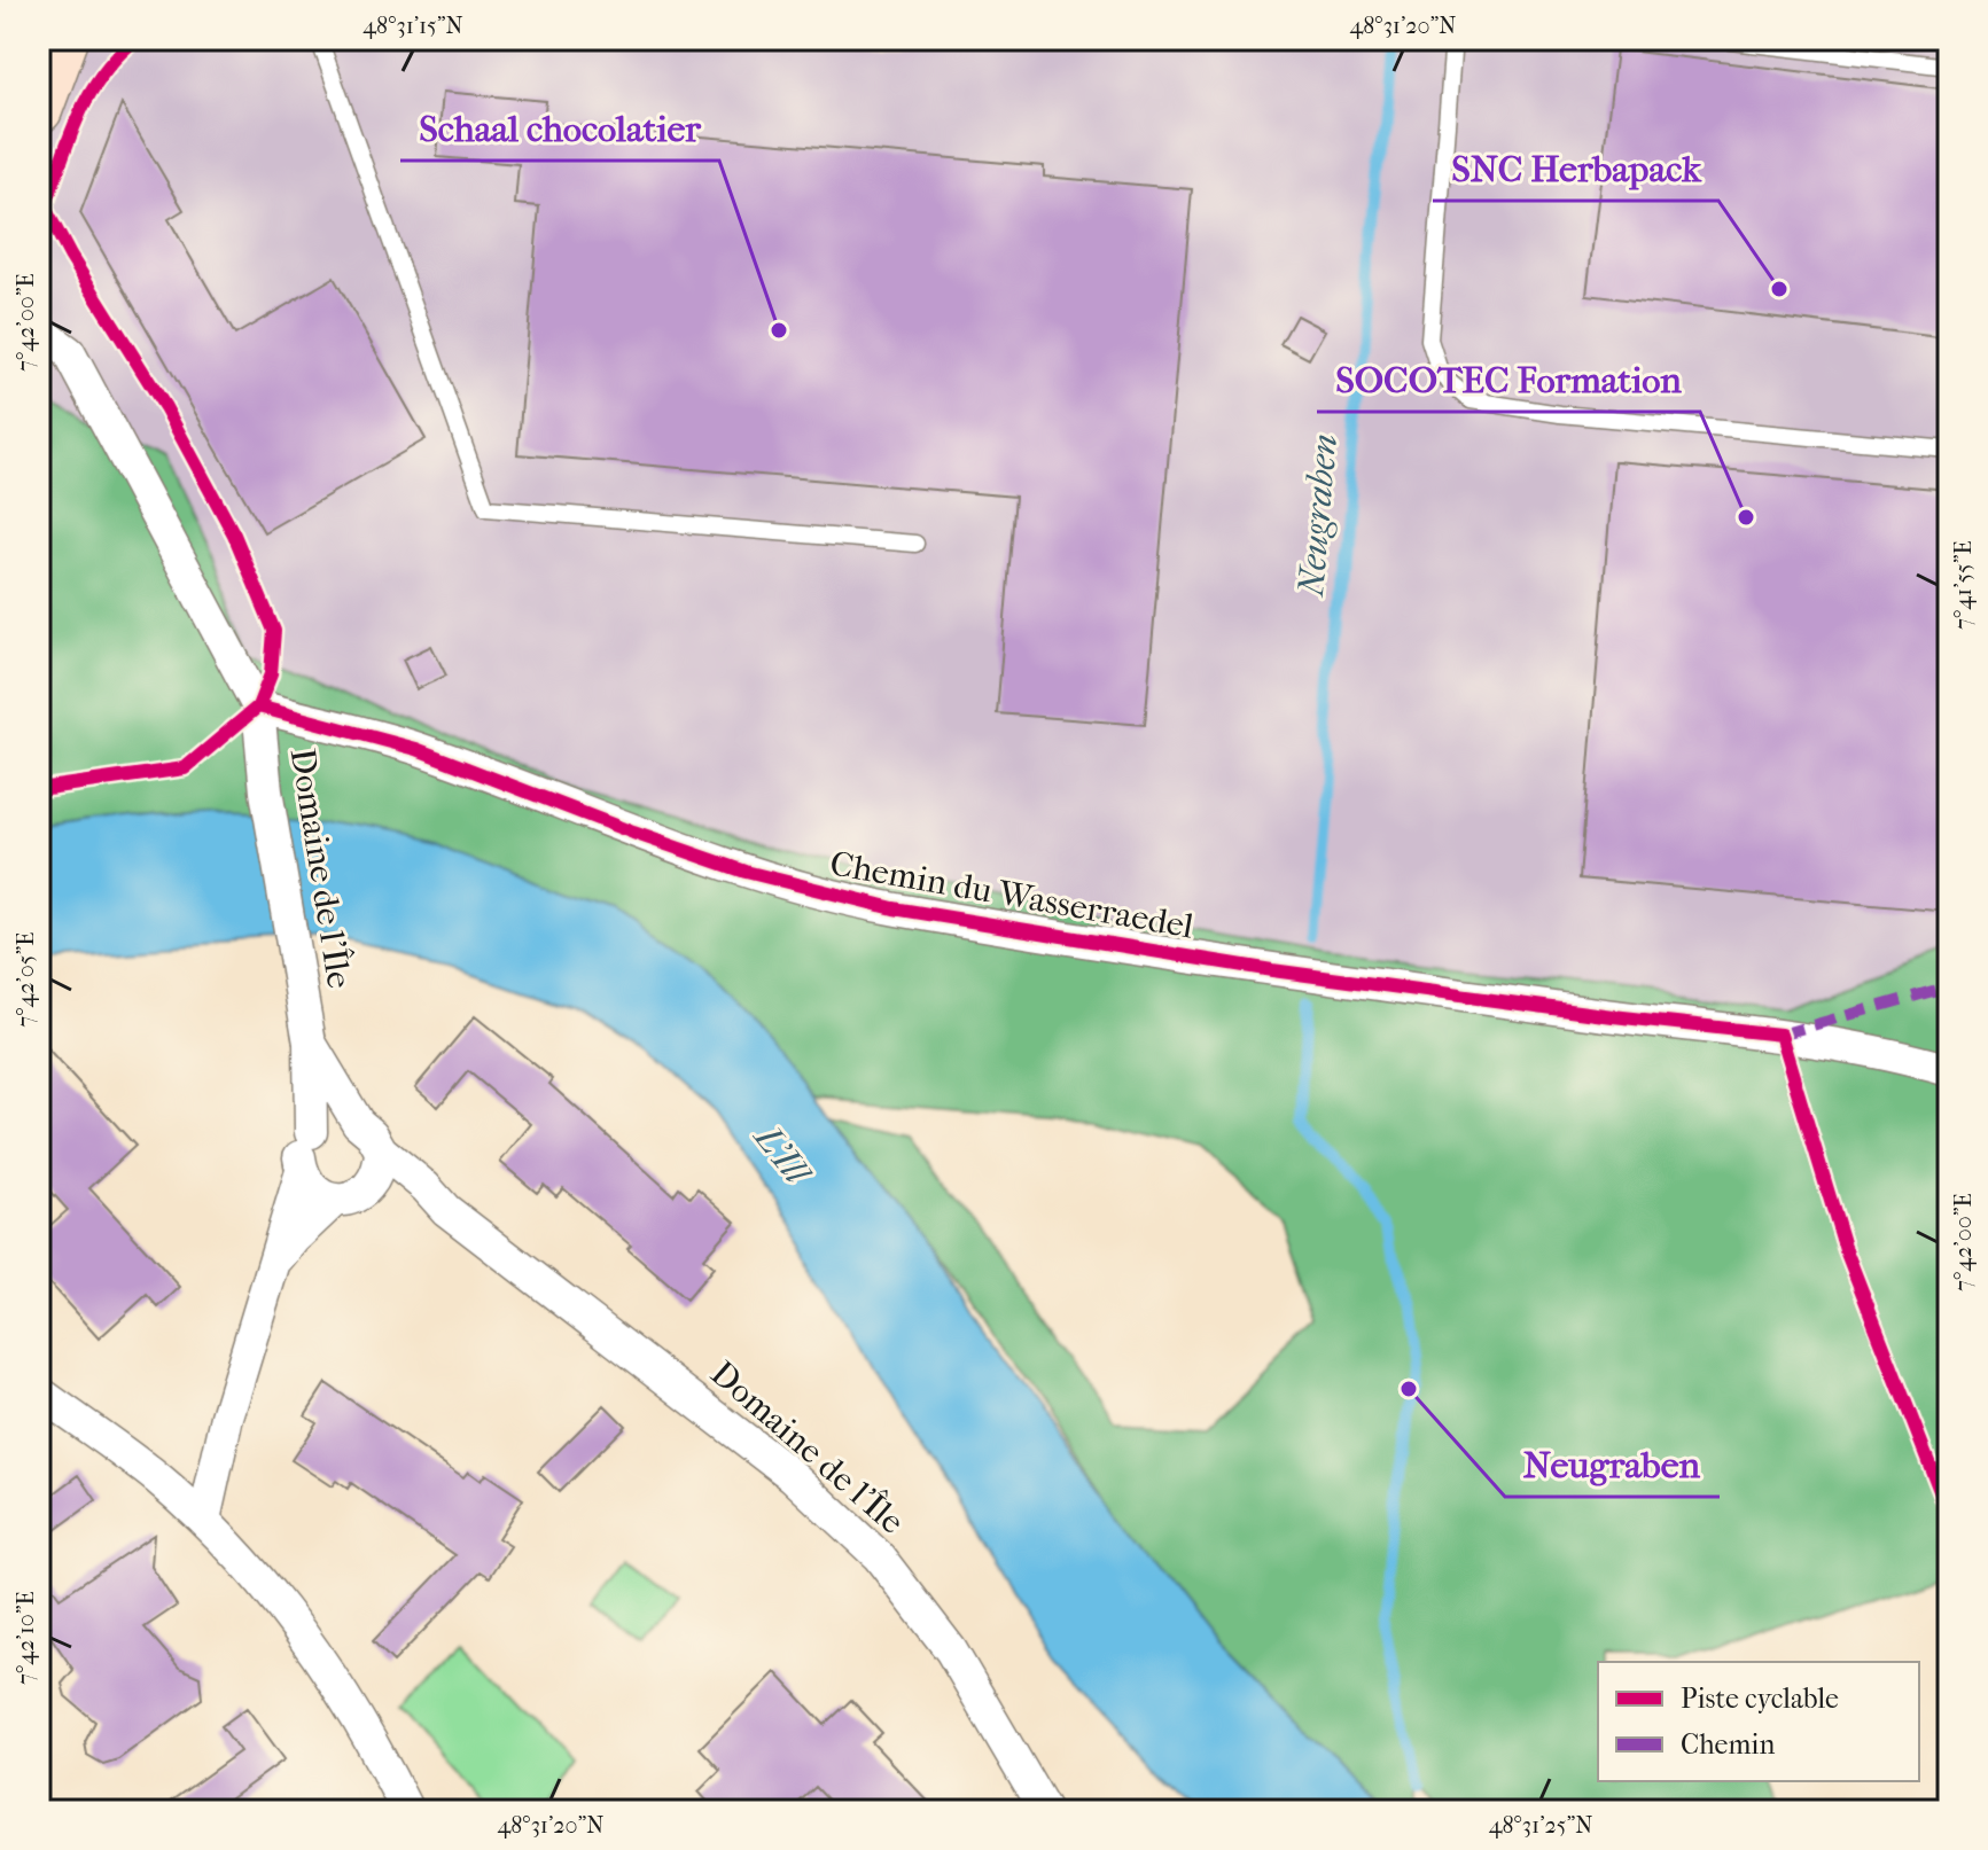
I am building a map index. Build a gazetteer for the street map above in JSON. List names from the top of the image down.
{
  "streets": {
    "street": ["Domaine de l'Île", "Chemin du Wasserraedel"]
  },
  "crossings": [
    ["Domaine de l'Île", "Chemin du Wasserraedel"]
  ],
  "water": ["Neugraben", "L'Ill"],
  "places": [
    "SNC Herbapack",
    "Schaal chocolatier",
    "SOCOTEC Formation",
    "Neugraben"
  ],
  "legend": ["Piste cyclable", "Chemin"],
  "coordinates": [
    "48°31'15\"N",
    "48°31'20\"N",
    "7°42'00\"E",
    "7°41'55\"E",
    "7°42'05\"E",
    "7°42'10\"E",
    "48°31'25\"N"
  ]
}
